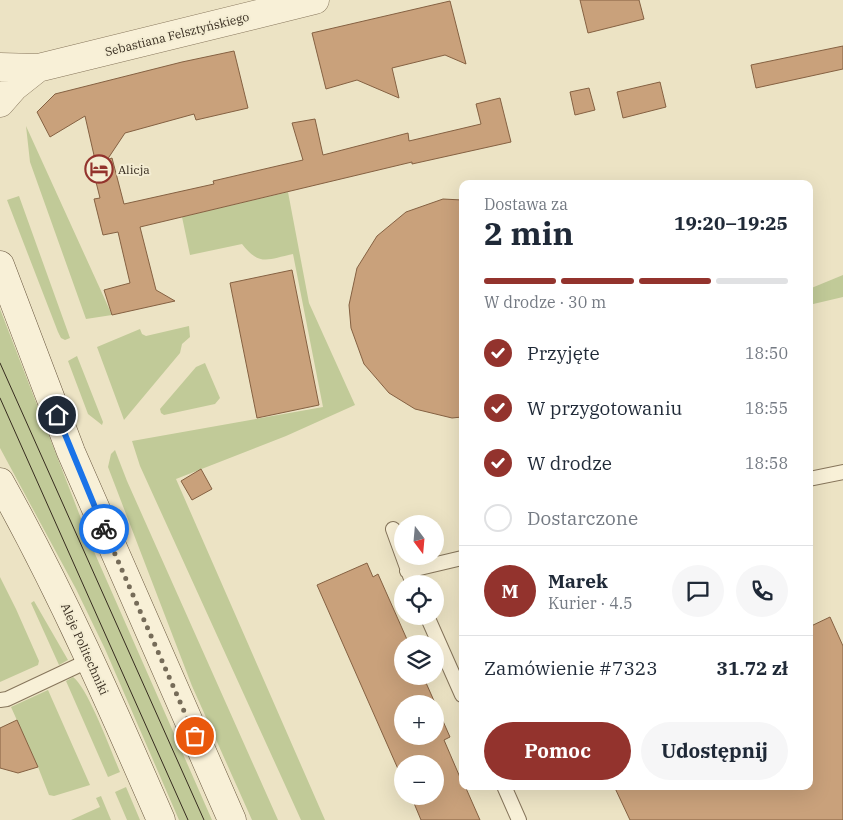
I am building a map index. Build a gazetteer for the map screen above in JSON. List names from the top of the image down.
{
  "streets": {
    "main road": ["Sebastiana Felsztyńskiego", "Aleje Politechniki"]
  },
  "places": {
    "hotel": ["Alicja"]
  },
  "north": "bottom",
  "page": {
    "heading": ["2 min", "Dostawa za", "19:20–19:25"],
    "panel": [
      "Marek",
      "Kurier · 4.5",
      "Zamówienie #7323",
      "31.72 zł"
    ],
    "bar": "W drodze · 30 m",
    "list": [
      ["Przyjęte", "18:50"],
      ["W przygotowaniu", "18:55"],
      ["W drodze", "18:58"],
      "Dostarczone"
    ],
    "map_buttons": ["+", "−"],
    "round": "M",
    "buttons": ["Pomoc", "Udostępnij"]
  }
}
